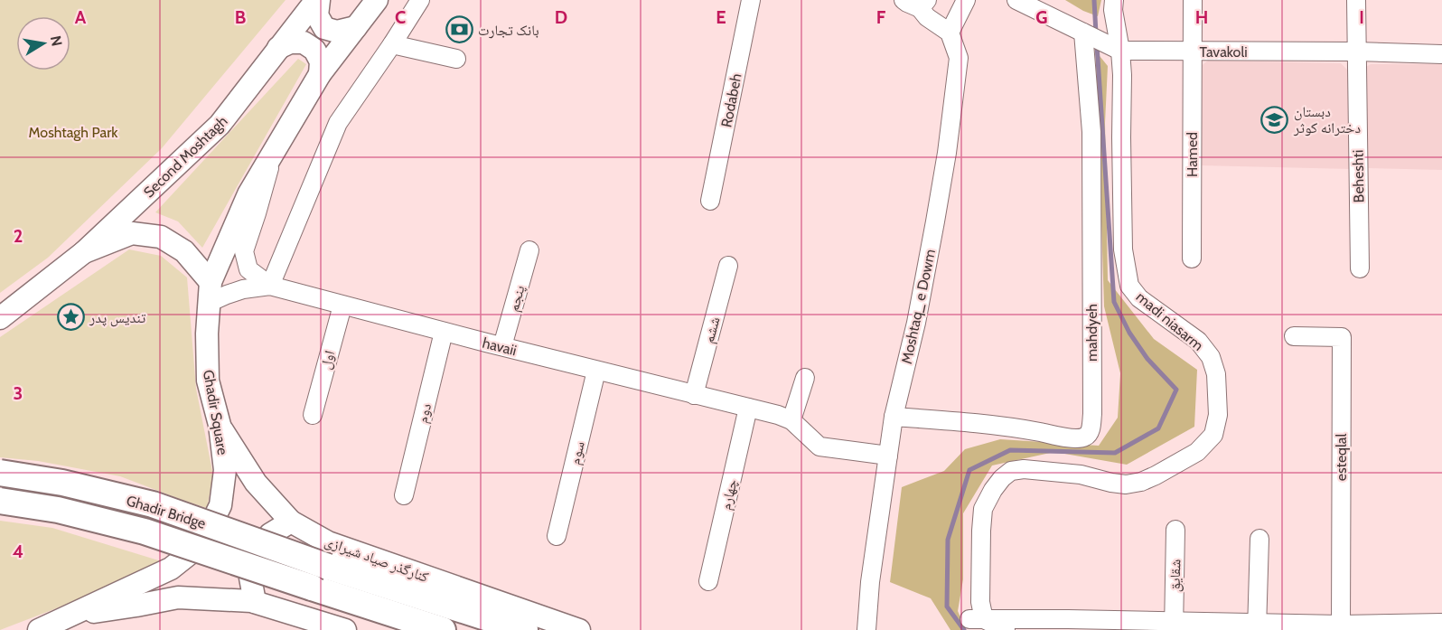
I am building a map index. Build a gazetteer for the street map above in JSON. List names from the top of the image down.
{
  "streets": {
    "highway": ["Ghadir Bridge"],
    "main road": ["Second Moshtagh", "Ghadir Square", "کنارگذر صیاد شیرازی"],
    "street": [
      "Tavakoli",
      "Rodabeh",
      "Hamed",
      "Beheshti",
      "پنجم",
      "Moshtaq_ e Dowm",
      "madi niasarm",
      "ششم",
      "mahdyeh",
      "havaii",
      "اول",
      "دوم",
      "سوم",
      "esteqlal",
      "چهارم",
      "شقایق"
    ]
  },
  "crossings": [
    ["Tavakoli", "Hamed"],
    ["Tavakoli", "Beheshti"],
    ["Tavakoli", "madi niasarm"],
    ["Tavakoli", "mahdyeh"],
    ["پنجم", "havaii"],
    ["Moshtaq_ e Dowm", "mahdyeh"],
    ["Moshtaq_ e Dowm", "havaii"],
    ["ششم", "havaii"],
    ["havaii", "اول"],
    ["havaii", "Ghadir Square"],
    ["havaii", "دوم"],
    ["havaii", "سوم"],
    ["havaii", "چهارم"],
    ["Ghadir Square", "کنارگذر صیاد شیرازی"]
  ],
  "parks": ["Moshtagh Park"],
  "places": {
    "bank": ["بانک تجارت"],
    "school or university": ["دبستان دخترانه کوثر"],
    "place": ["تندیس پدر"]
  },
  "north": "right",
  "grid": {
    "columns": [
      "A",
      "B",
      "C",
      "D",
      "E",
      "F",
      "G",
      "H",
      "I"
    ],
    "rows": ["2", "3", "4"]
  }
}
